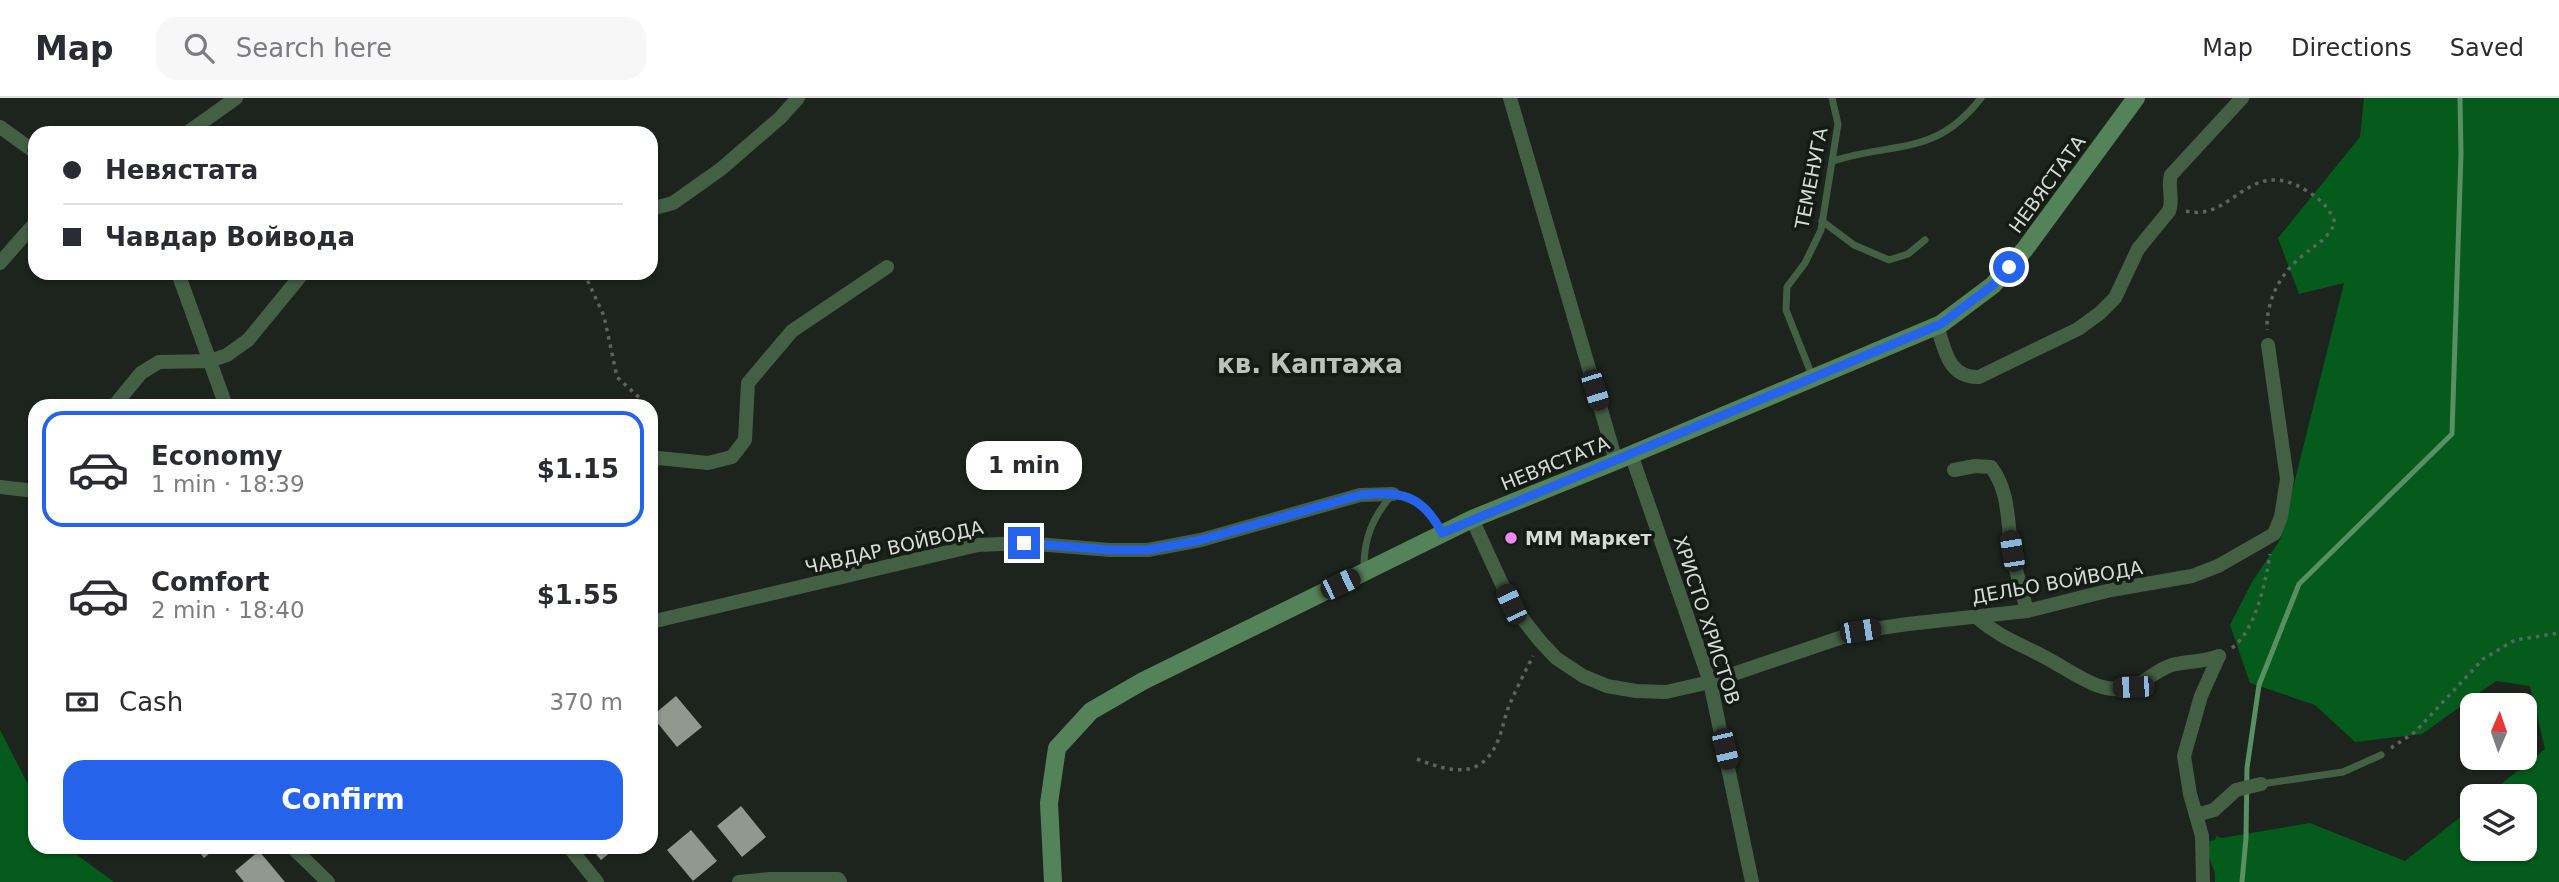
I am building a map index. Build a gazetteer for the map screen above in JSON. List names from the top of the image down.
{
  "streets": {
    "street": [
      "НЕВЯСТАТА",
      "ЧАВДАР ВОЙВОДА",
      "ДЕЛЬО ВОЙВОДА",
      "ХРИСТО ХРИСТОВ"
    ],
    "lane": ["ТЕМЕНУГА"]
  },
  "crossings": [
    ["ТЕМЕНУГА", "НЕВЯСТАТА"],
    ["НЕВЯСТАТА", "ДЕЛЬО ВОЙВОДА"],
    ["НЕВЯСТАТА", "ХРИСТО ХРИСТОВ"],
    ["ДЕЛЬО ВОЙВОДА", "ХРИСТО ХРИСТОВ"]
  ],
  "districts": ["кв. Каптажа"],
  "places": ["ММ Маркет"],
  "north": "top",
  "page": {
    "header": "Map",
    "search": "Search here",
    "nav": ["Map", "Directions", "Saved"],
    "banner": ["Невястата", "Чавдар Войвода"],
    "list": [
      {
        "name": "Economy",
        "note": "1 min · 18:39",
        "value": "$1.15"
      },
      {
        "name": "Comfort",
        "note": "2 min · 18:40",
        "value": "$1.55"
      }
    ],
    "bubble": "1 min",
    "pay": ["Cash", "370 m"],
    "buttons": "Confirm"
  }
}
